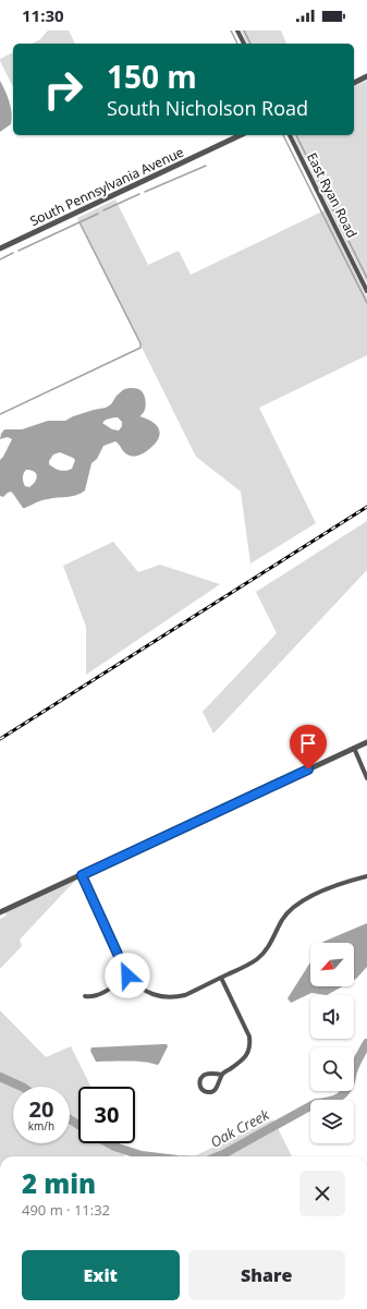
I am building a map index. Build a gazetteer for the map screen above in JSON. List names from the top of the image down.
{
  "streets": {
    "street": ["South Pennsylvania Avenue", "East Ryan Road"]
  },
  "water": ["Oak Creek"],
  "north": "bottom left",
  "page": {
    "status": "11:30",
    "turn": ["150 m", "South Nicholson Road"],
    "speed": "20 km/h",
    "limit": "30",
    "heading": ["2 min", "490 m · 11:32"],
    "buttons": ["Exit", "Share"]
  }
}
